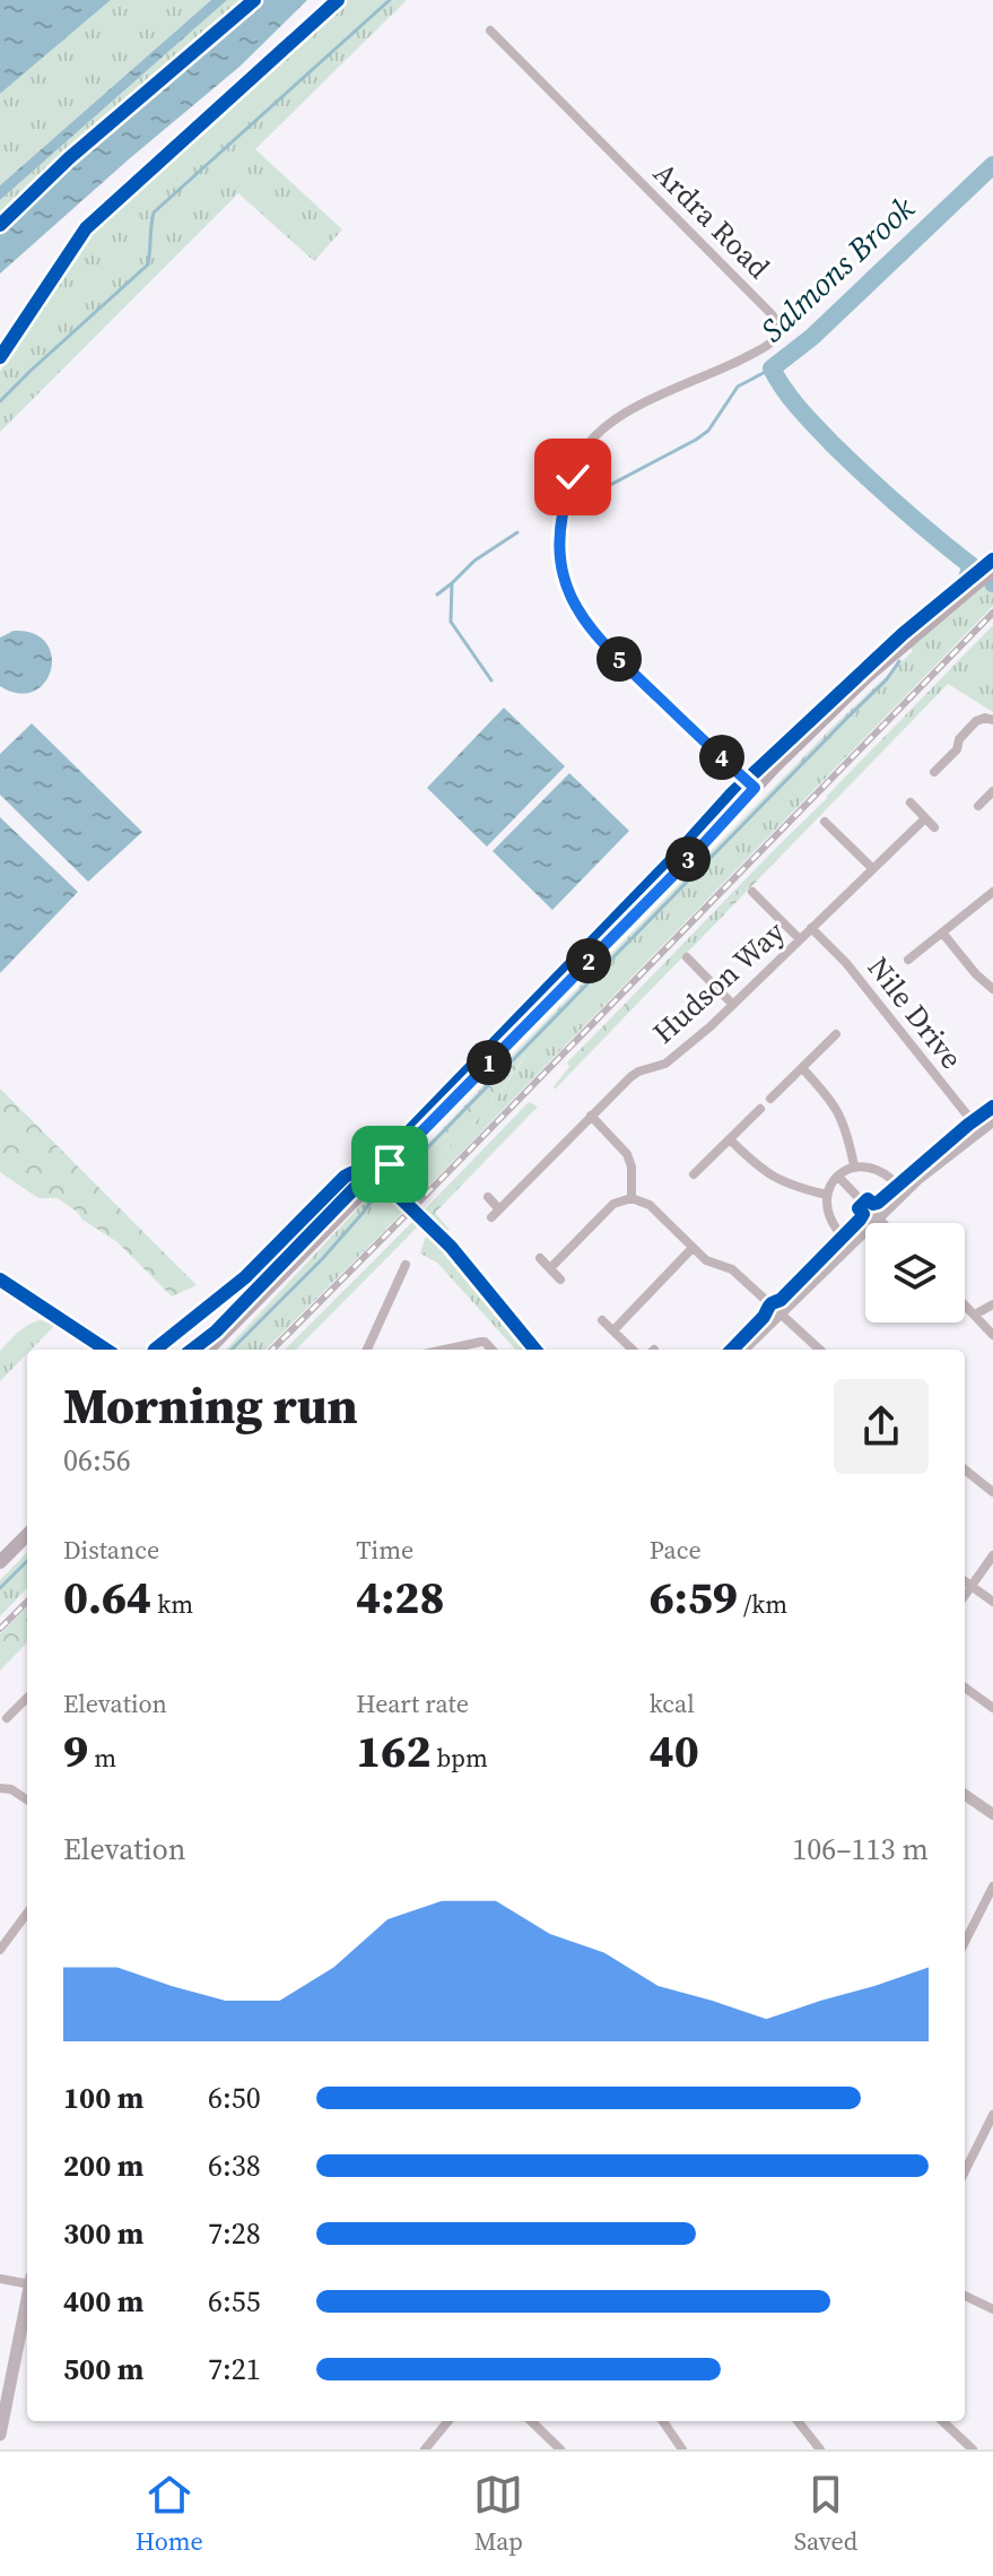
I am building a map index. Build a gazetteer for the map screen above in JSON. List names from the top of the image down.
{
  "streets": {
    "street": ["Ardra Road", "Hudson Way", "Nile Drive"]
  },
  "crossings": [
    ["Hudson Way", "Nile Drive"]
  ],
  "water": ["Salmons Brook"],
  "page": {
    "pins": [
      "5",
      "4",
      "3",
      "2",
      "1"
    ],
    "heading": ["Morning run", "06:56"],
    "stats": [
      ["Distance", "0.64 km"],
      ["Time", "4:28"],
      ["Pace", "6:59 /km"],
      ["Elevation", "9 m"],
      ["Heart rate", "162 bpm"],
      ["kcal", "40"]
    ],
    "chart": ["Elevation", "106–113 m"],
    "list": [
      {
        "name": "100 m",
        "note": "6:50"
      },
      {
        "name": "200 m",
        "note": "6:38"
      },
      {
        "name": "300 m",
        "note": "7:28"
      },
      {
        "name": "400 m",
        "note": "6:55"
      },
      {
        "name": "500 m",
        "note": "7:21"
      }
    ],
    "tabs": ["Home", "Map", "Saved"]
  }
}
